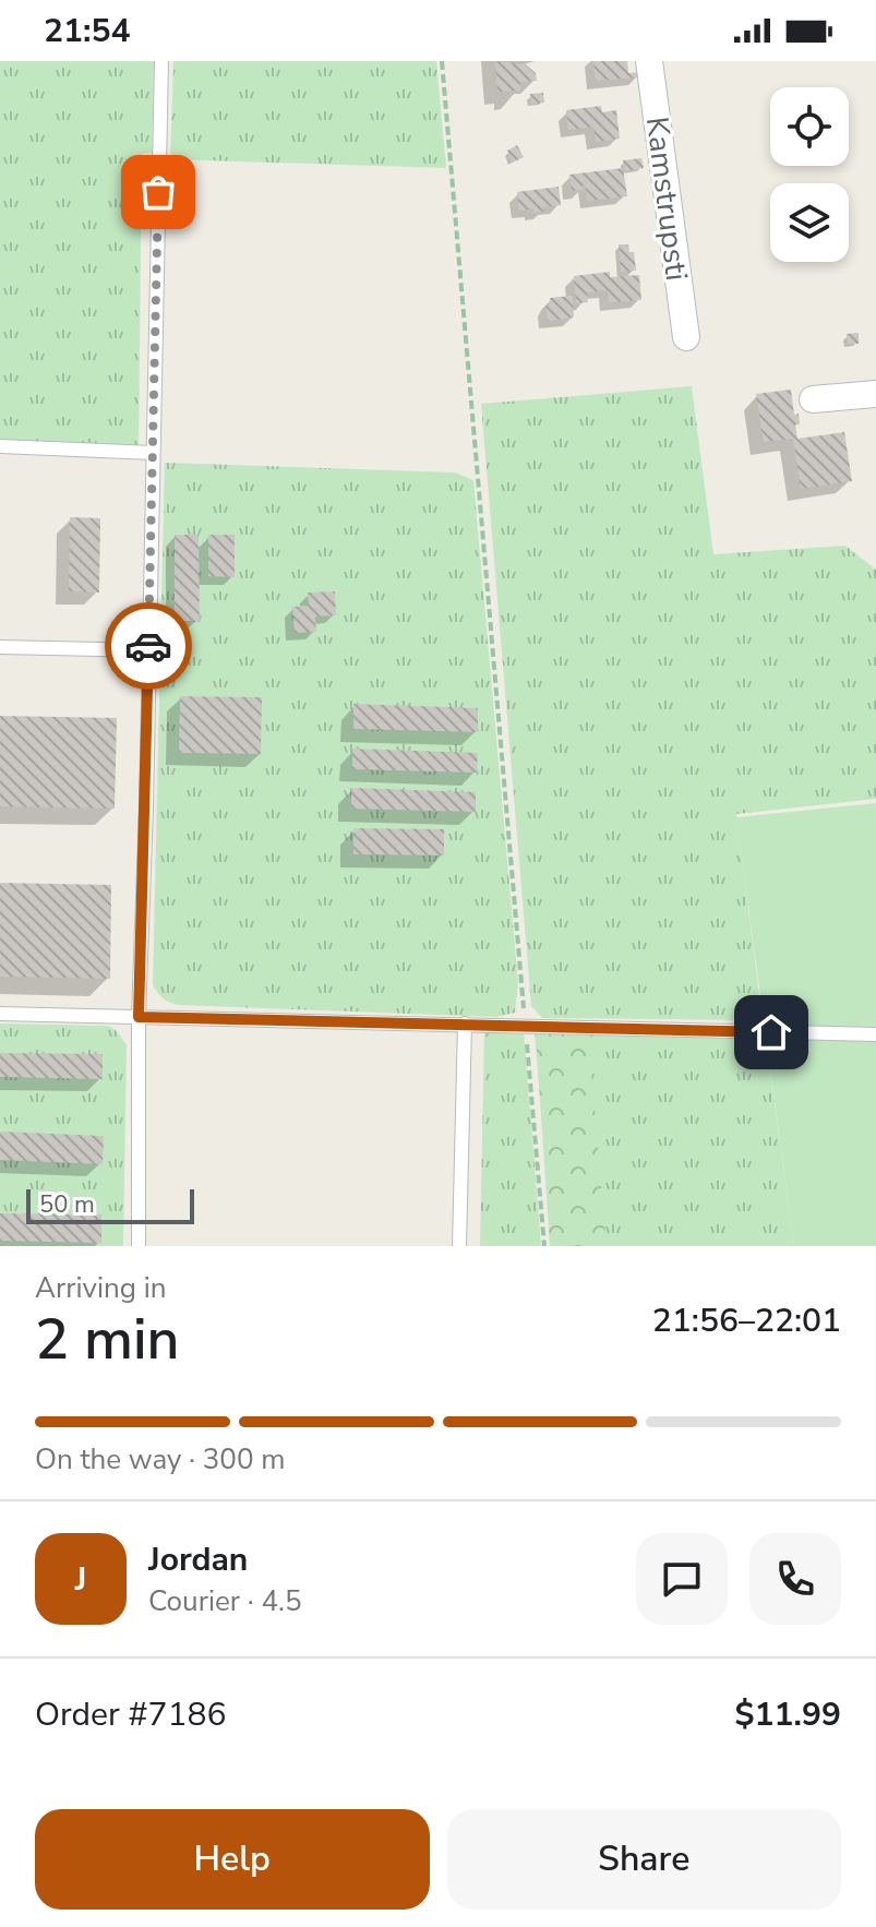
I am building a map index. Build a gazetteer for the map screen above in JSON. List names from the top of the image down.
{
  "streets": {
    "street": ["Kamstrupsti"]
  },
  "scale_bar": "50 m",
  "page": {
    "status": "21:54",
    "scale": "50 m",
    "heading": ["2 min", "Arriving in", "21:56–22:01"],
    "panel": [
      "Jordan",
      "Courier · 4.5",
      "Order #7186",
      "$11.99"
    ],
    "bar": "On the way · 300 m",
    "round": "J",
    "buttons": ["Help", "Share"]
  }
}
